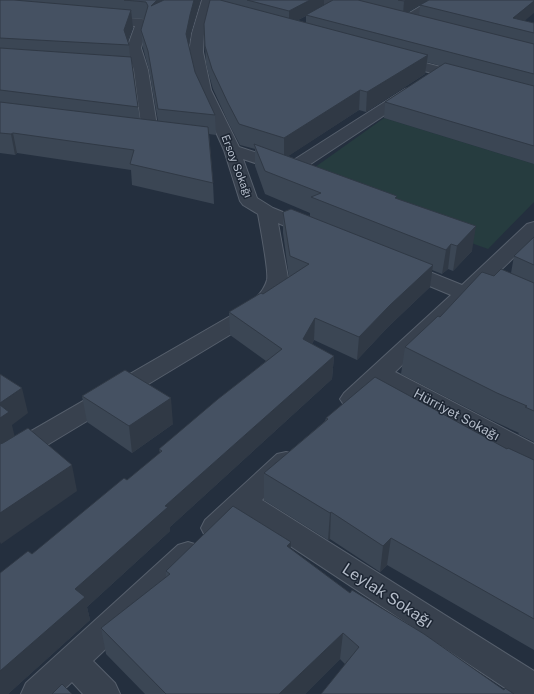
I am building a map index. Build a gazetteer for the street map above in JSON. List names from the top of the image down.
{
  "streets": {
    "street": ["Ersoy Sokağı", "Hürriyet Sokağı", "Leylak Sokağı"]
  }
}
